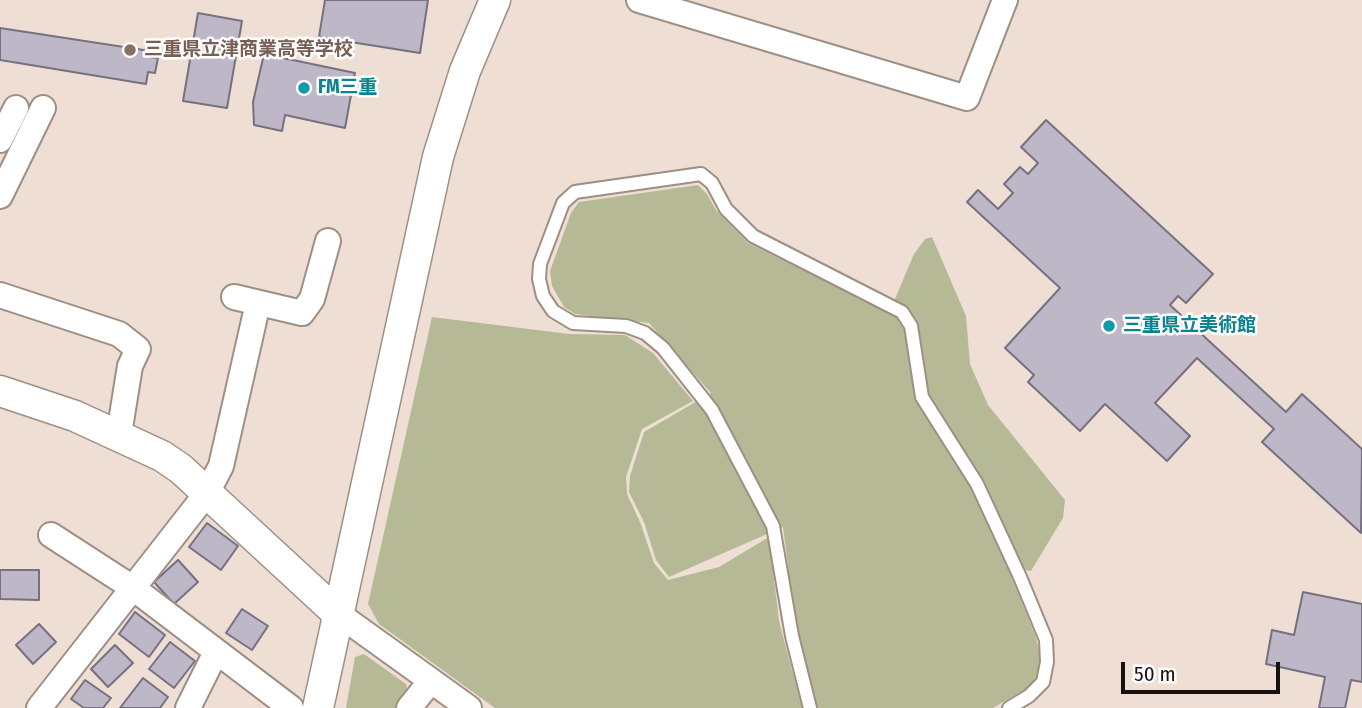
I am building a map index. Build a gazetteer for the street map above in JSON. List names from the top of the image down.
{
  "places": ["三重県立津商業高等学校", "FM三重", "三重県立美術館"],
  "scale_bar": "50 m"
}
